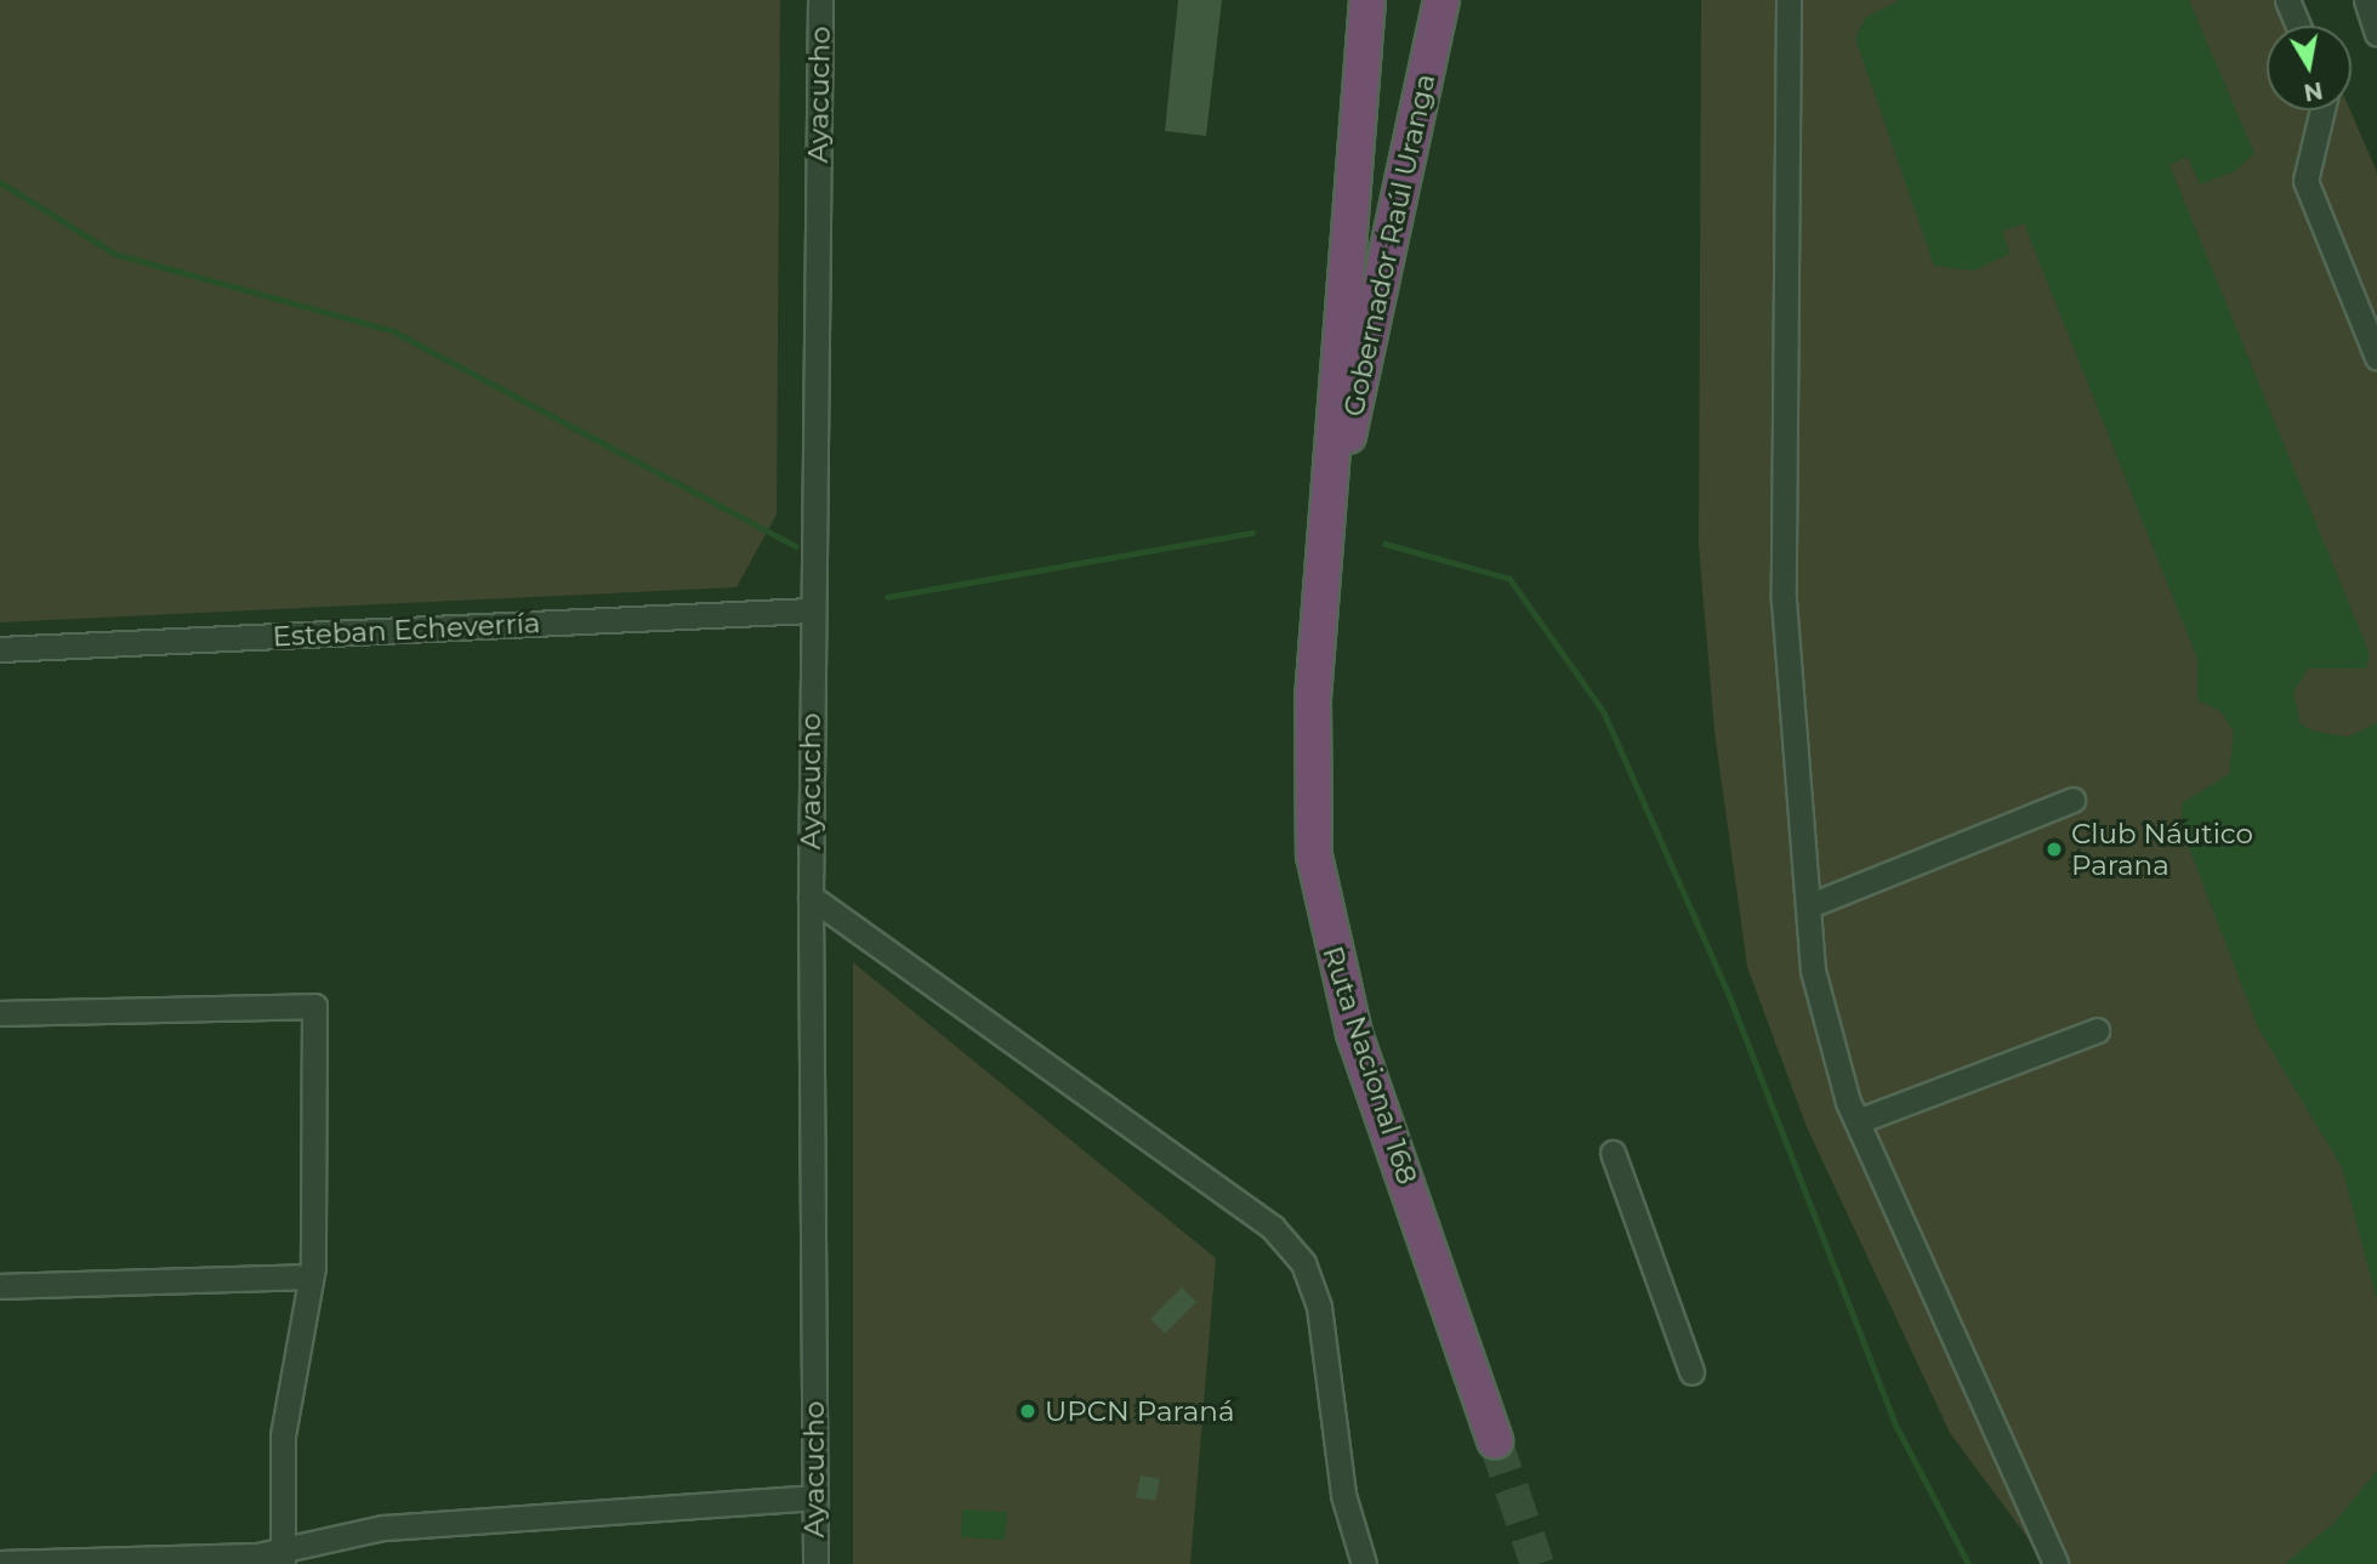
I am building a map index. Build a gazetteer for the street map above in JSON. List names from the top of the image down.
{
  "streets": {
    "highway": ["Gobernador Raúl Uranga", "Ruta Nacional 168"],
    "street": ["Ayacucho", "Esteban Echeverría"]
  },
  "crossings": [
    ["Ayacucho", "Esteban Echeverría"],
    ["Gobernador Raúl Uranga", "Ruta Nacional 168"]
  ],
  "places": ["Club Náutico Parana", "UPCN Paraná"],
  "north": "bottom"
}
